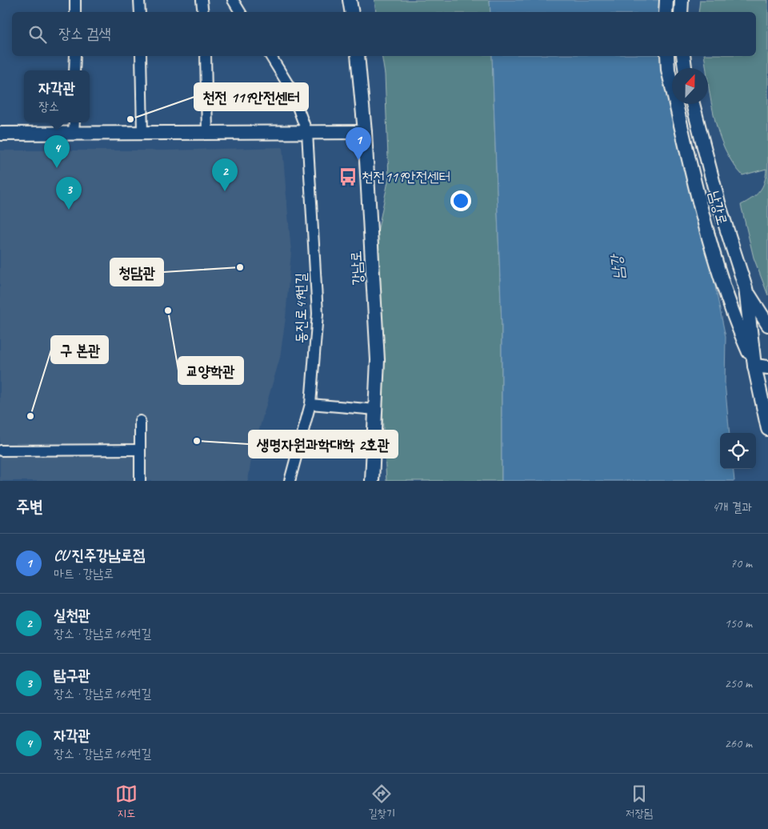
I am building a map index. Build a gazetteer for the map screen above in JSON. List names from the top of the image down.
{
  "streets": {
    "street": ["남강로", "강남로", "동진로49번길"]
  },
  "water": ["남강"],
  "places": {
    "other": [
      "천전 119안전센터",
      "청담관",
      "교양학관",
      "구 본관",
      "생명자원과학대학 2호관"
    ],
    "bus stop": ["천전119안전센터"]
  },
  "north": "top",
  "page": {
    "search": "장소 검색",
    "popup": ["자각관", "장소"],
    "pins": [
      "1",
      "4",
      "2",
      "3"
    ],
    "heading": ["주변", "4개 결과"],
    "list": [
      {
        "mark": "1",
        "name": "CU 진주강남로점",
        "note": "마트 · 강남로",
        "value": "70 m"
      },
      {
        "mark": "2",
        "name": "실천관",
        "note": "장소 · 강남로167번길",
        "value": "150 m"
      },
      {
        "mark": "3",
        "name": "탐구관",
        "note": "장소 · 강남로167번길",
        "value": "250 m"
      },
      {
        "mark": "4",
        "name": "자각관",
        "note": "장소 · 강남로167번길",
        "value": "260 m"
      }
    ],
    "nav": ["지도", "길찾기", "저장됨"]
  }
}
